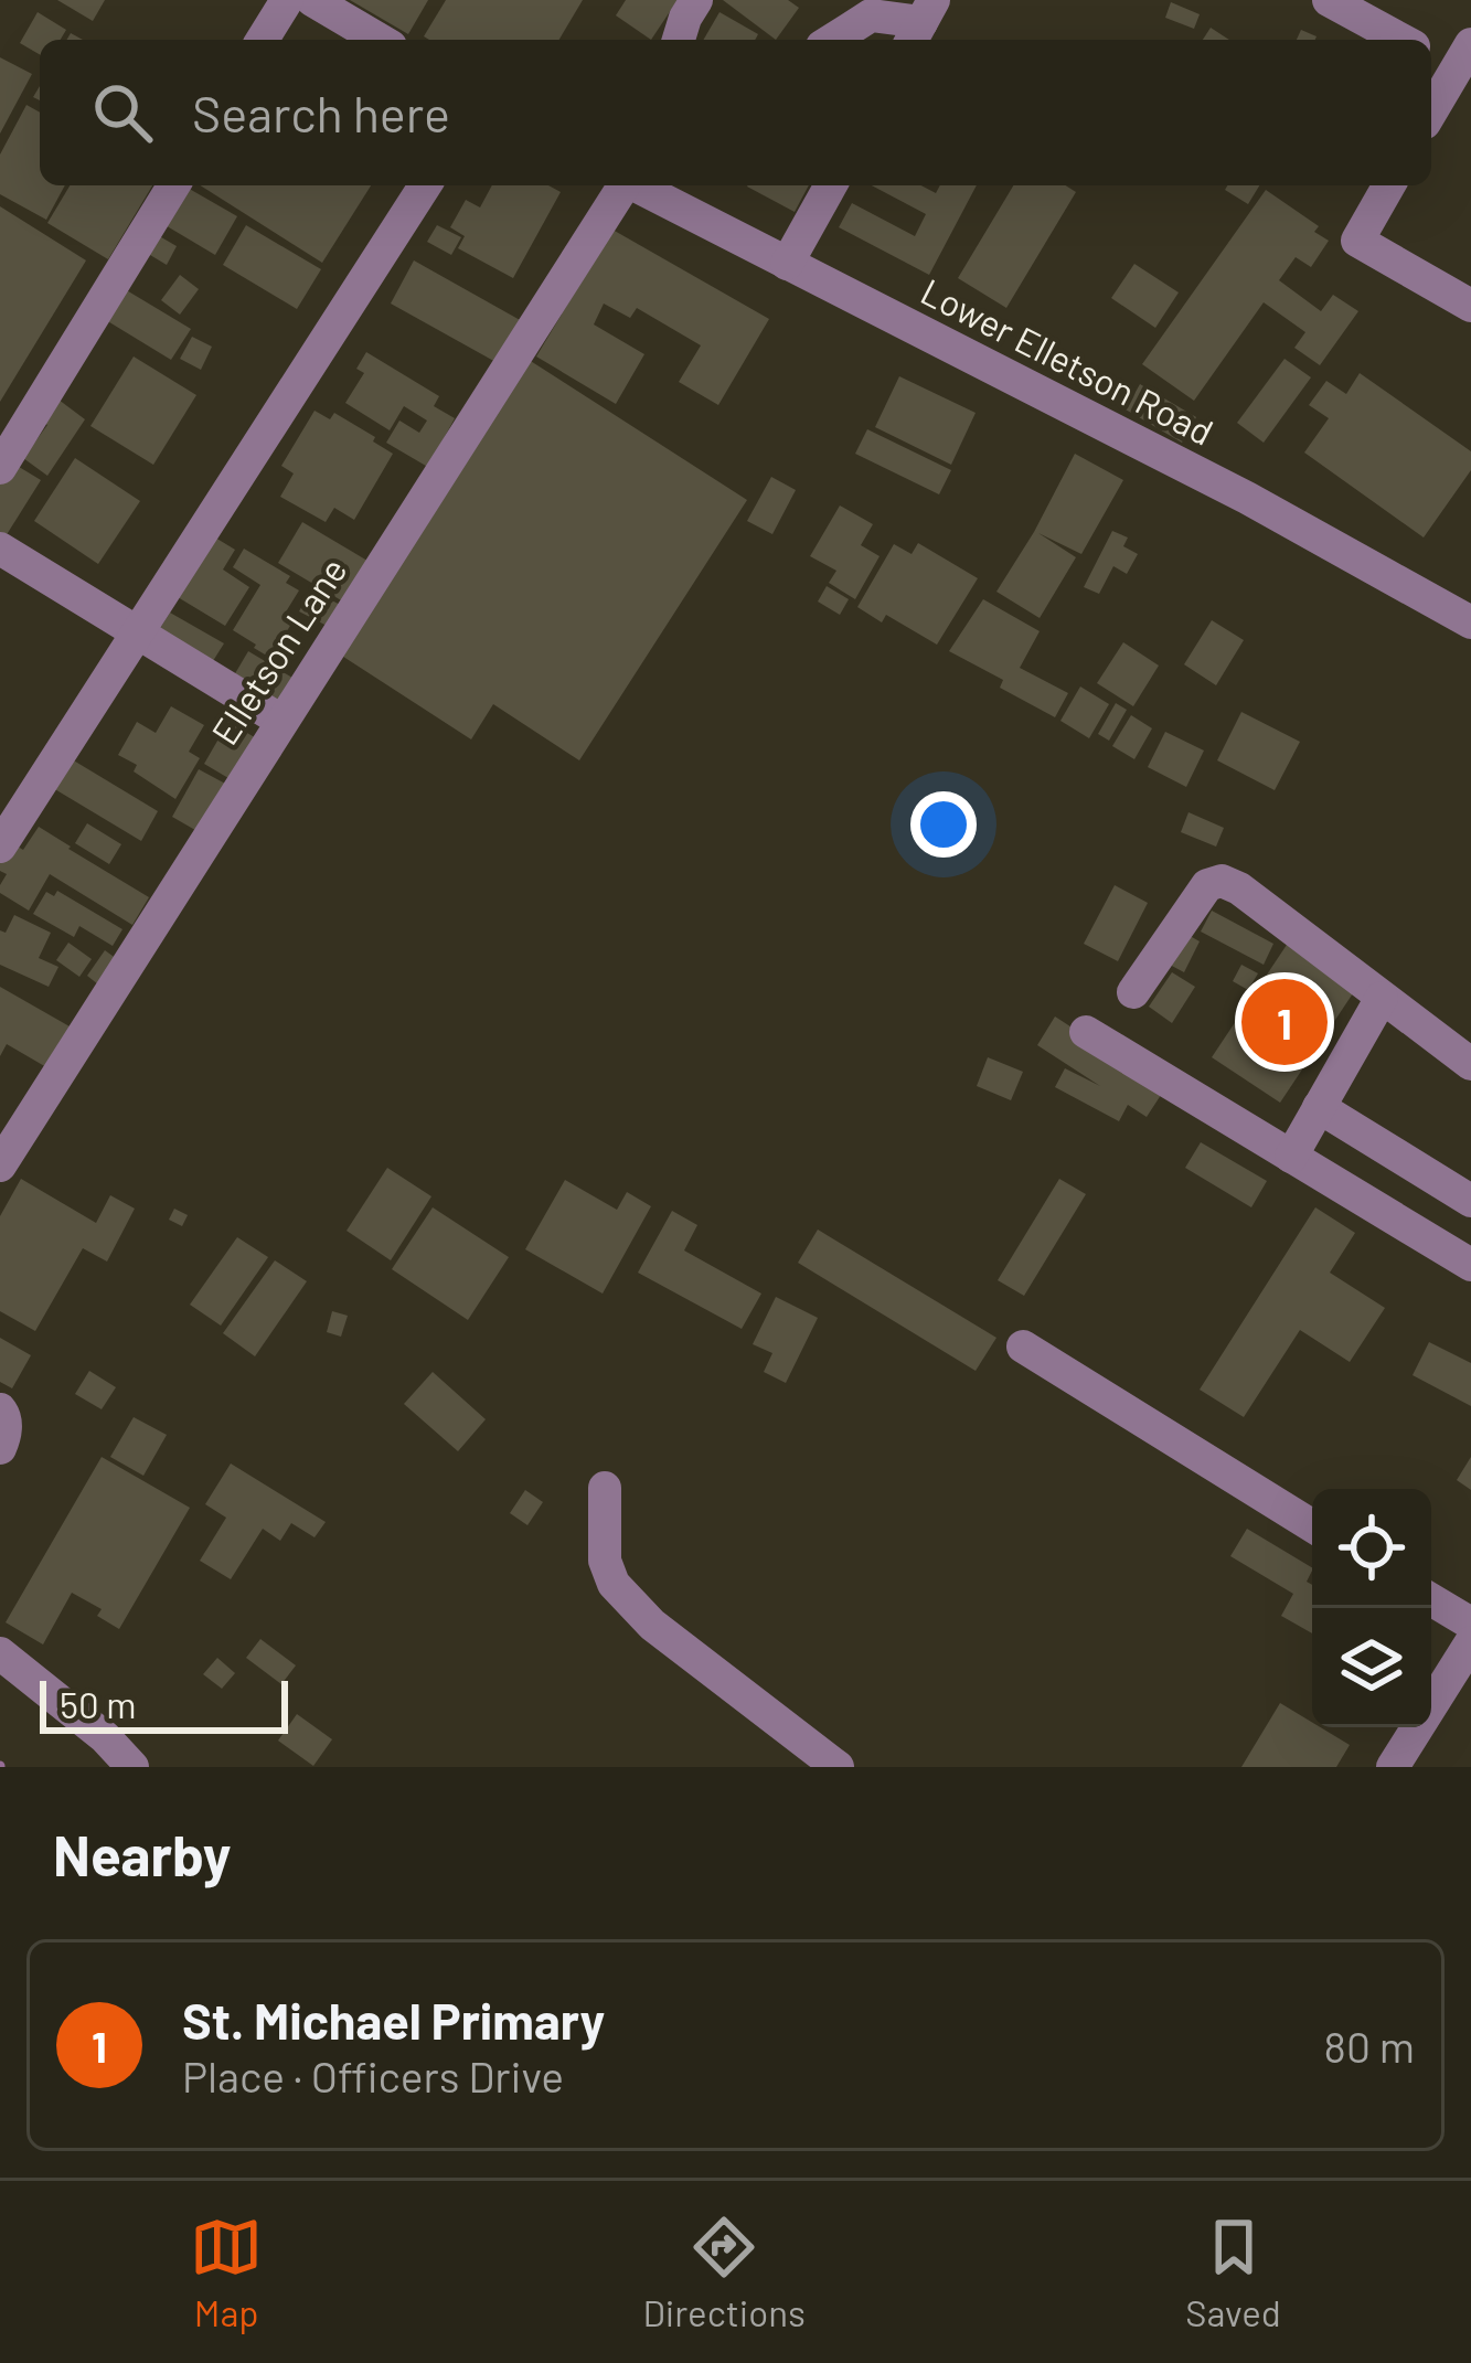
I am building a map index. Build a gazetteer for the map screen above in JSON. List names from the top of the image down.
{
  "streets": {
    "street": ["Lower Elletson Road", "Elletson Lane"]
  },
  "scale_bar": "50 m",
  "page": {
    "search": "Search here",
    "pins": "1",
    "scale": "50 m",
    "heading": "Nearby",
    "list": [
      {
        "mark": "1",
        "name": "St. Michael Primary",
        "note": "Place · Officers Drive",
        "value": "80 m"
      }
    ],
    "nav": ["Map", "Directions", "Saved"]
  }
}
